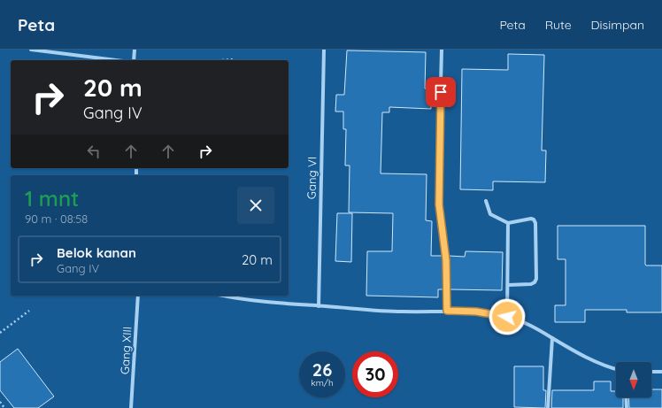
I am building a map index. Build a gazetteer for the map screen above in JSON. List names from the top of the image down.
{
  "streets": {
    "street": ["Gang VI", "Gang XIII"]
  },
  "north": "bottom",
  "page": {
    "header": "Peta",
    "nav": ["Peta", "Rute", "Disimpan"],
    "turn": ["20 m", "Gang IV"],
    "heading": ["1 mnt", "90 m · 08:58"],
    "list": [
      {
        "name": "Belok kanan",
        "note": "Gang IV",
        "value": "20 m"
      }
    ],
    "speed": "26 km/h",
    "limit": "30"
  }
}
